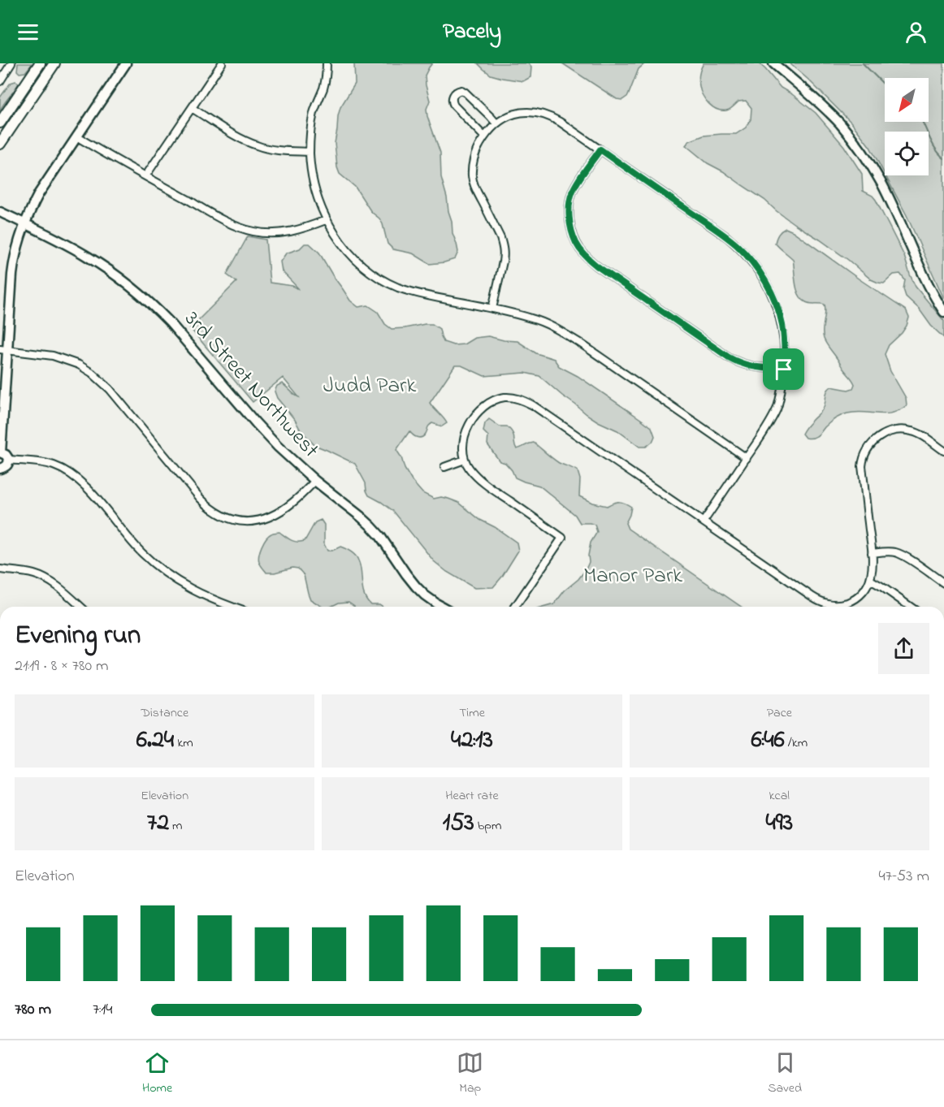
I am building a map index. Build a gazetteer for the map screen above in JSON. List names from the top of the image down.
{
  "streets": {
    "street": ["3rd Street Northwest"]
  },
  "parks": ["Judd Park", "Manor Park"],
  "north": "bottom left",
  "page": {
    "header": "Pacely",
    "heading": ["Evening run", "21:19 · 8 × 780 m"],
    "stats": [
      ["Distance", "6.24 km"],
      ["Time", "42:13"],
      ["Pace", "6:46 /km"],
      ["Elevation", "72 m"],
      ["Heart rate", "153 bpm"],
      ["kcal", "493"]
    ],
    "chart": ["Elevation", "47–53 m"],
    "list": [
      {
        "name": "780 m",
        "note": "7:14"
      }
    ],
    "tabs": ["Home", "Map", "Saved"]
  }
}
